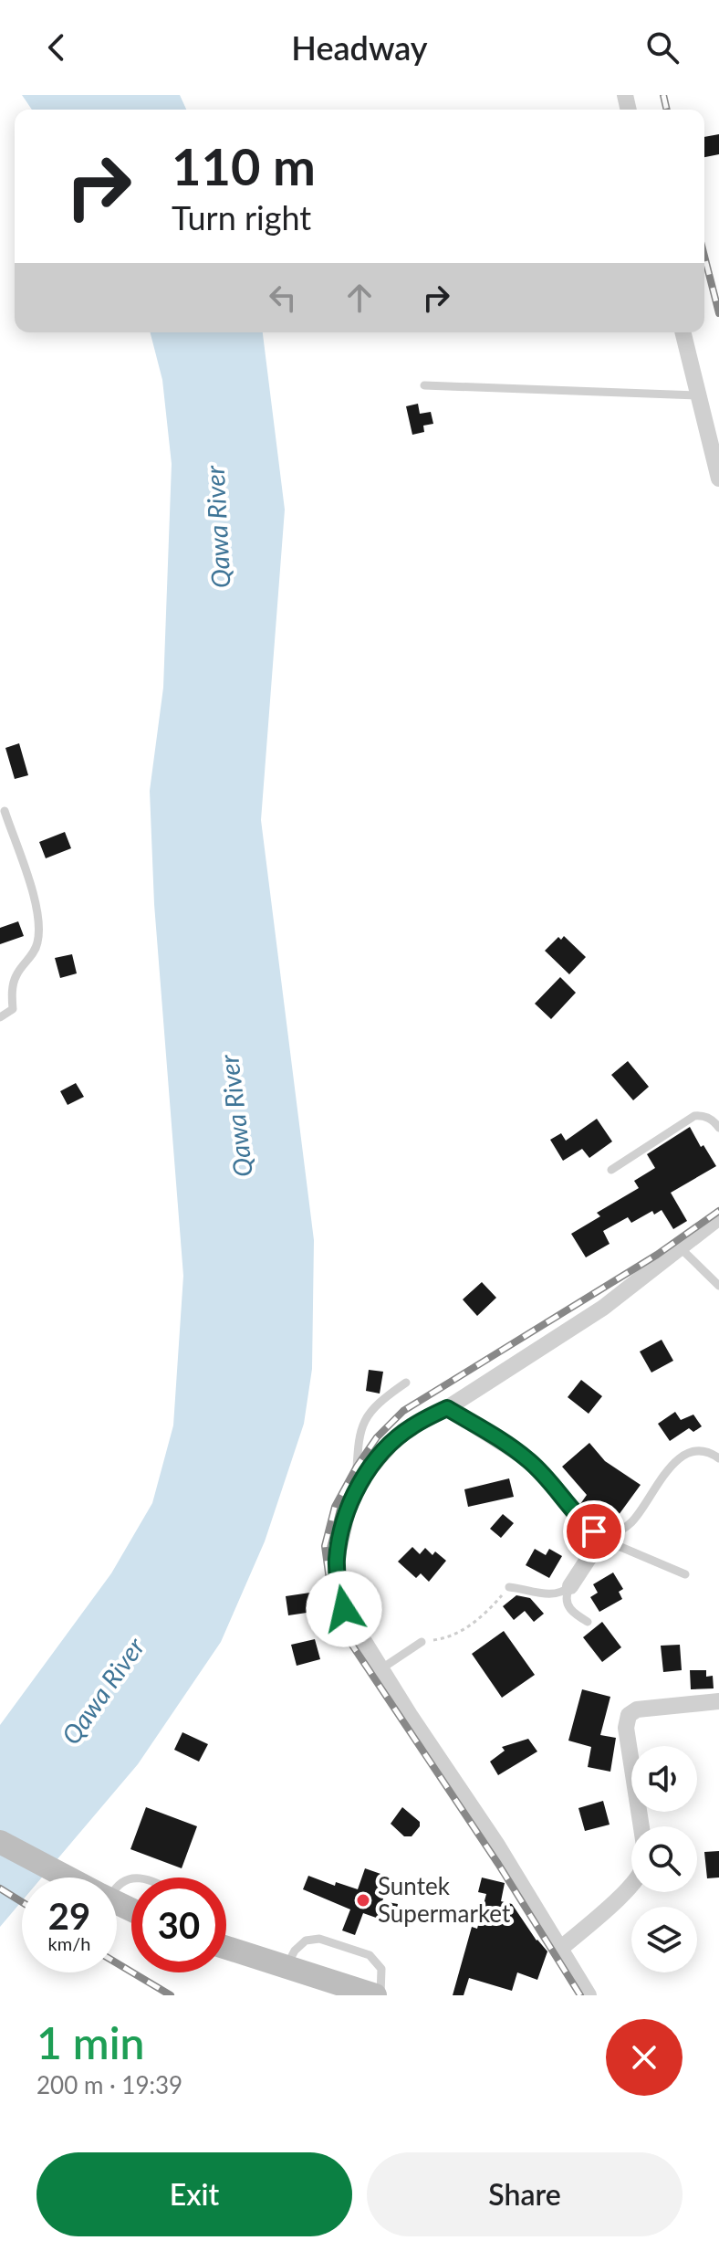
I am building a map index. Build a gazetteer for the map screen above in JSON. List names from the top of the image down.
{
  "water": ["Qawa River"],
  "places": ["Suntek Supermarket"],
  "page": {
    "header": "Headway",
    "turn": ["110 m", "Turn right"],
    "speed": "29 km/h",
    "limit": "30",
    "heading": ["1 min", "200 m · 19:39"],
    "buttons": ["Exit", "Share"]
  }
}
